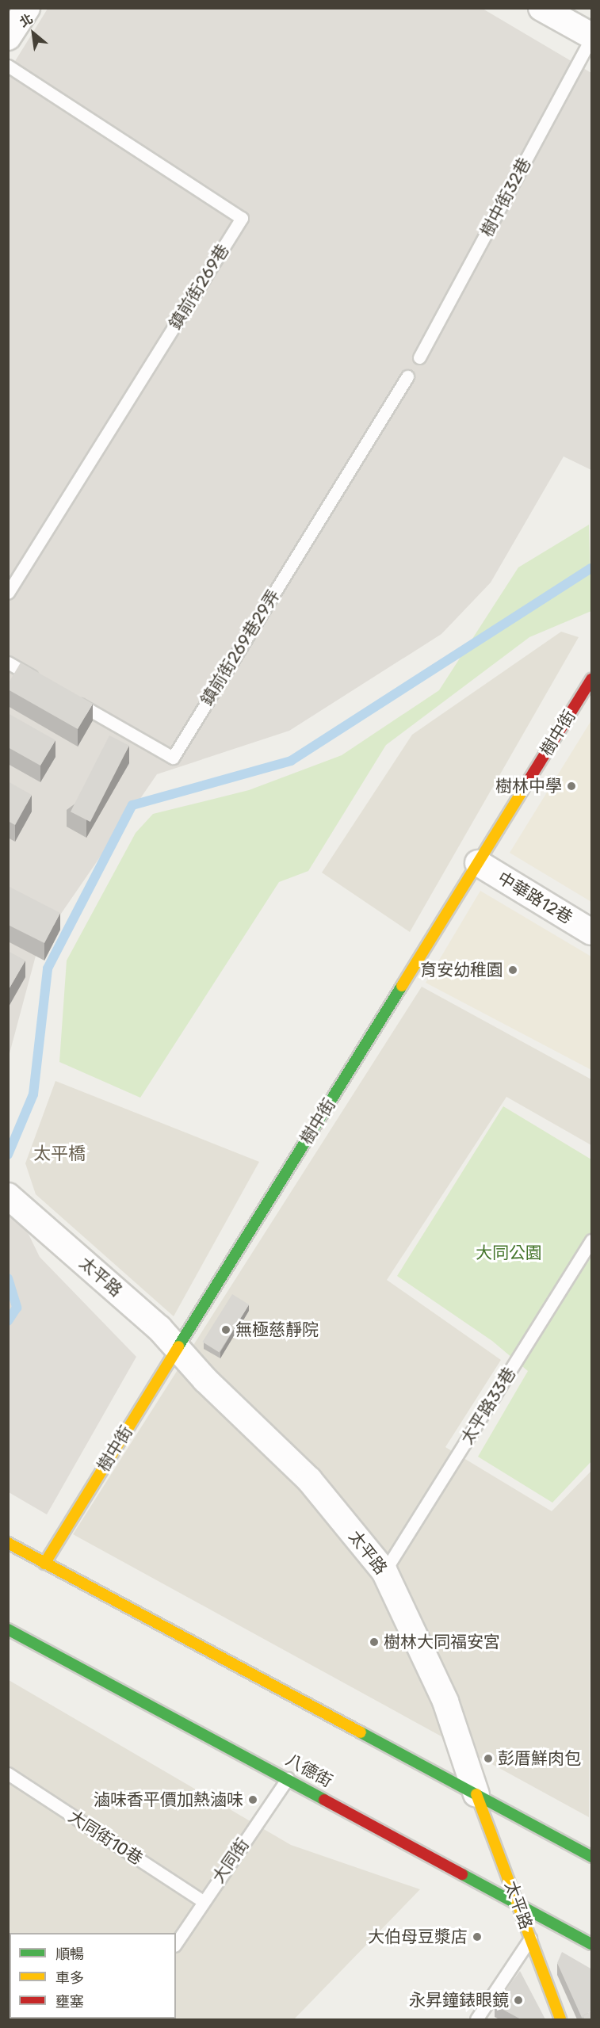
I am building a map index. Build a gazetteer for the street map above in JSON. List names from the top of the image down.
{
  "streets": {
    "street": [
      "樹中街",
      "中華路12巷",
      "太平路",
      "八德街"
    ],
    "lane": [
      "樹中街32巷",
      "鎮前街269巷",
      "鎮前街269巷29弄",
      "太平路33巷",
      "大同街10巷",
      "大同街"
    ]
  },
  "crossings": [
    ["樹中街", "中華路12巷"],
    ["樹中街", "太平路"],
    ["太平路", "太平路33巷"],
    ["太平路", "八德街"],
    ["八德街", "大同街"],
    ["大同街10巷", "大同街"]
  ],
  "districts": ["太平橋"],
  "parks": ["大同公園"],
  "places": [
    "樹林中學",
    "育安幼稚園",
    "無極慈靜院",
    "樹林大同福安宮",
    "彭厝鮮肉包",
    "滷味香平價加熱滷味",
    "大伯母豆漿店",
    "永昇鐘錶眼鏡"
  ],
  "legend": ["順暢", "車多", "壅塞"],
  "north": "top left"
}
